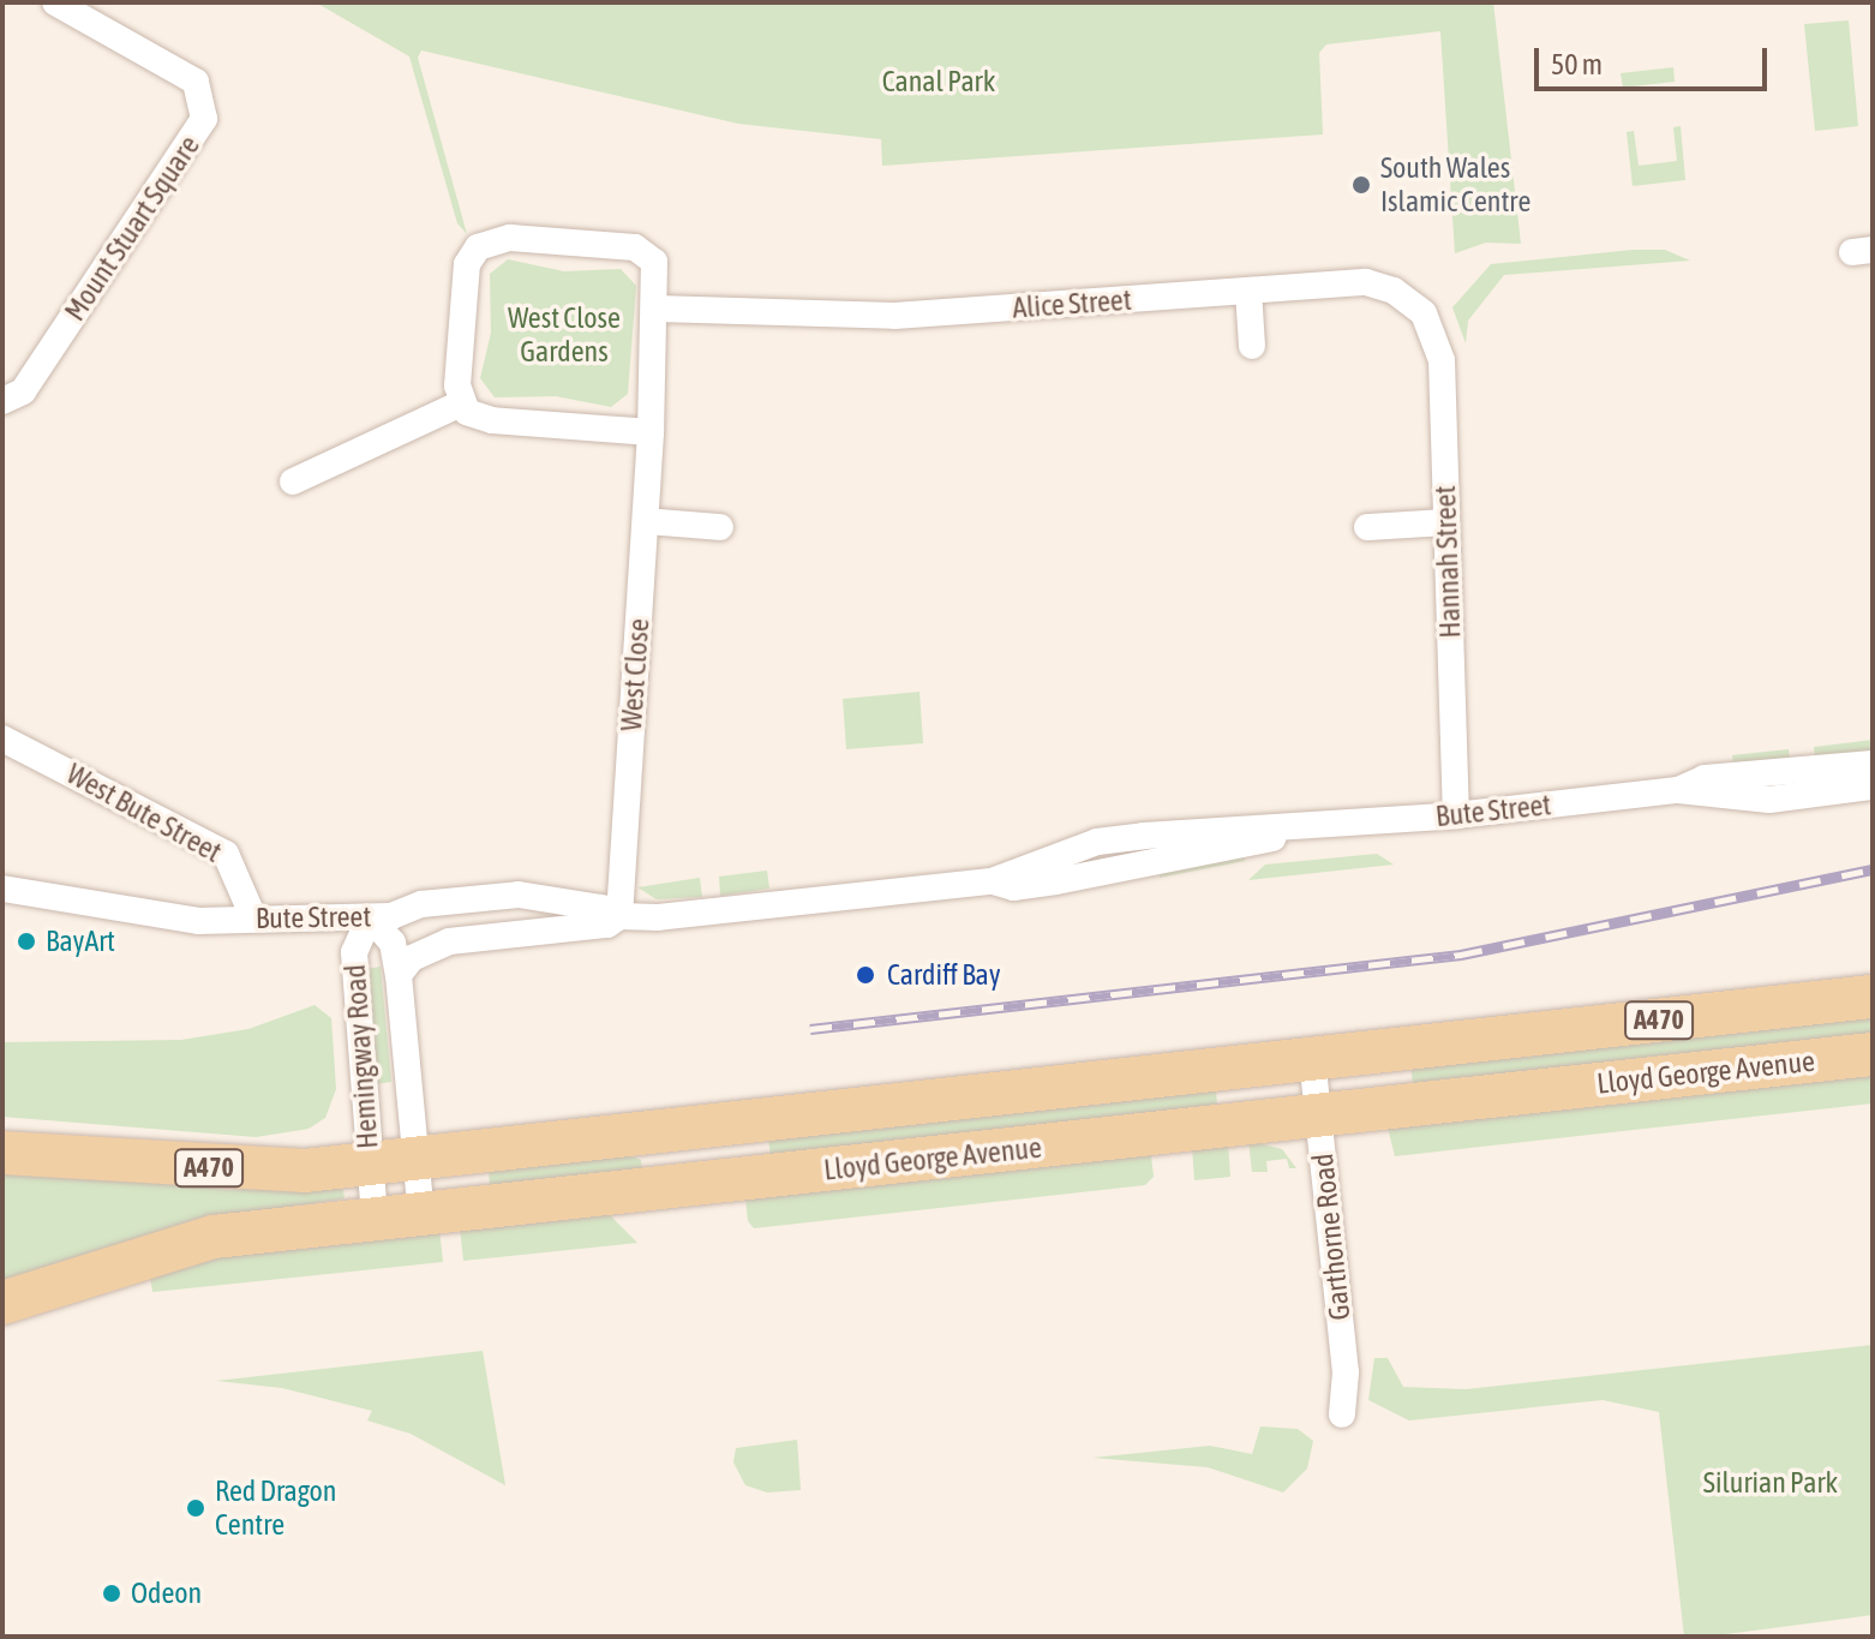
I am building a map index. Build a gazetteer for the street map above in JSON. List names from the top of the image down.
{
  "streets": {
    "main road": ["A470", "Lloyd George Avenue"],
    "street": [
      "Mount Stuart Square",
      "Alice Street",
      "Hannah Street",
      "West Close",
      "Bute Street",
      "West Bute Street",
      "Hemingway Road",
      "Garthorne Road"
    ]
  },
  "crossings": [
    ["Alice Street", "Hannah Street"],
    ["Alice Street", "West Close"],
    ["Hannah Street", "Bute Street"],
    ["West Close", "Bute Street"],
    ["Bute Street", "West Bute Street"],
    ["Bute Street", "Hemingway Road"],
    ["Hemingway Road", "Lloyd George Avenue"],
    ["Lloyd George Avenue", "Garthorne Road"]
  ],
  "parks": ["Canal Park", "West Close Gardens", "Silurian Park"],
  "places": [
    "South Wales Islamic Centre",
    "BayArt",
    "Cardiff Bay",
    "Red Dragon Centre",
    "Odeon"
  ],
  "scale_bar": "50 m"
}
